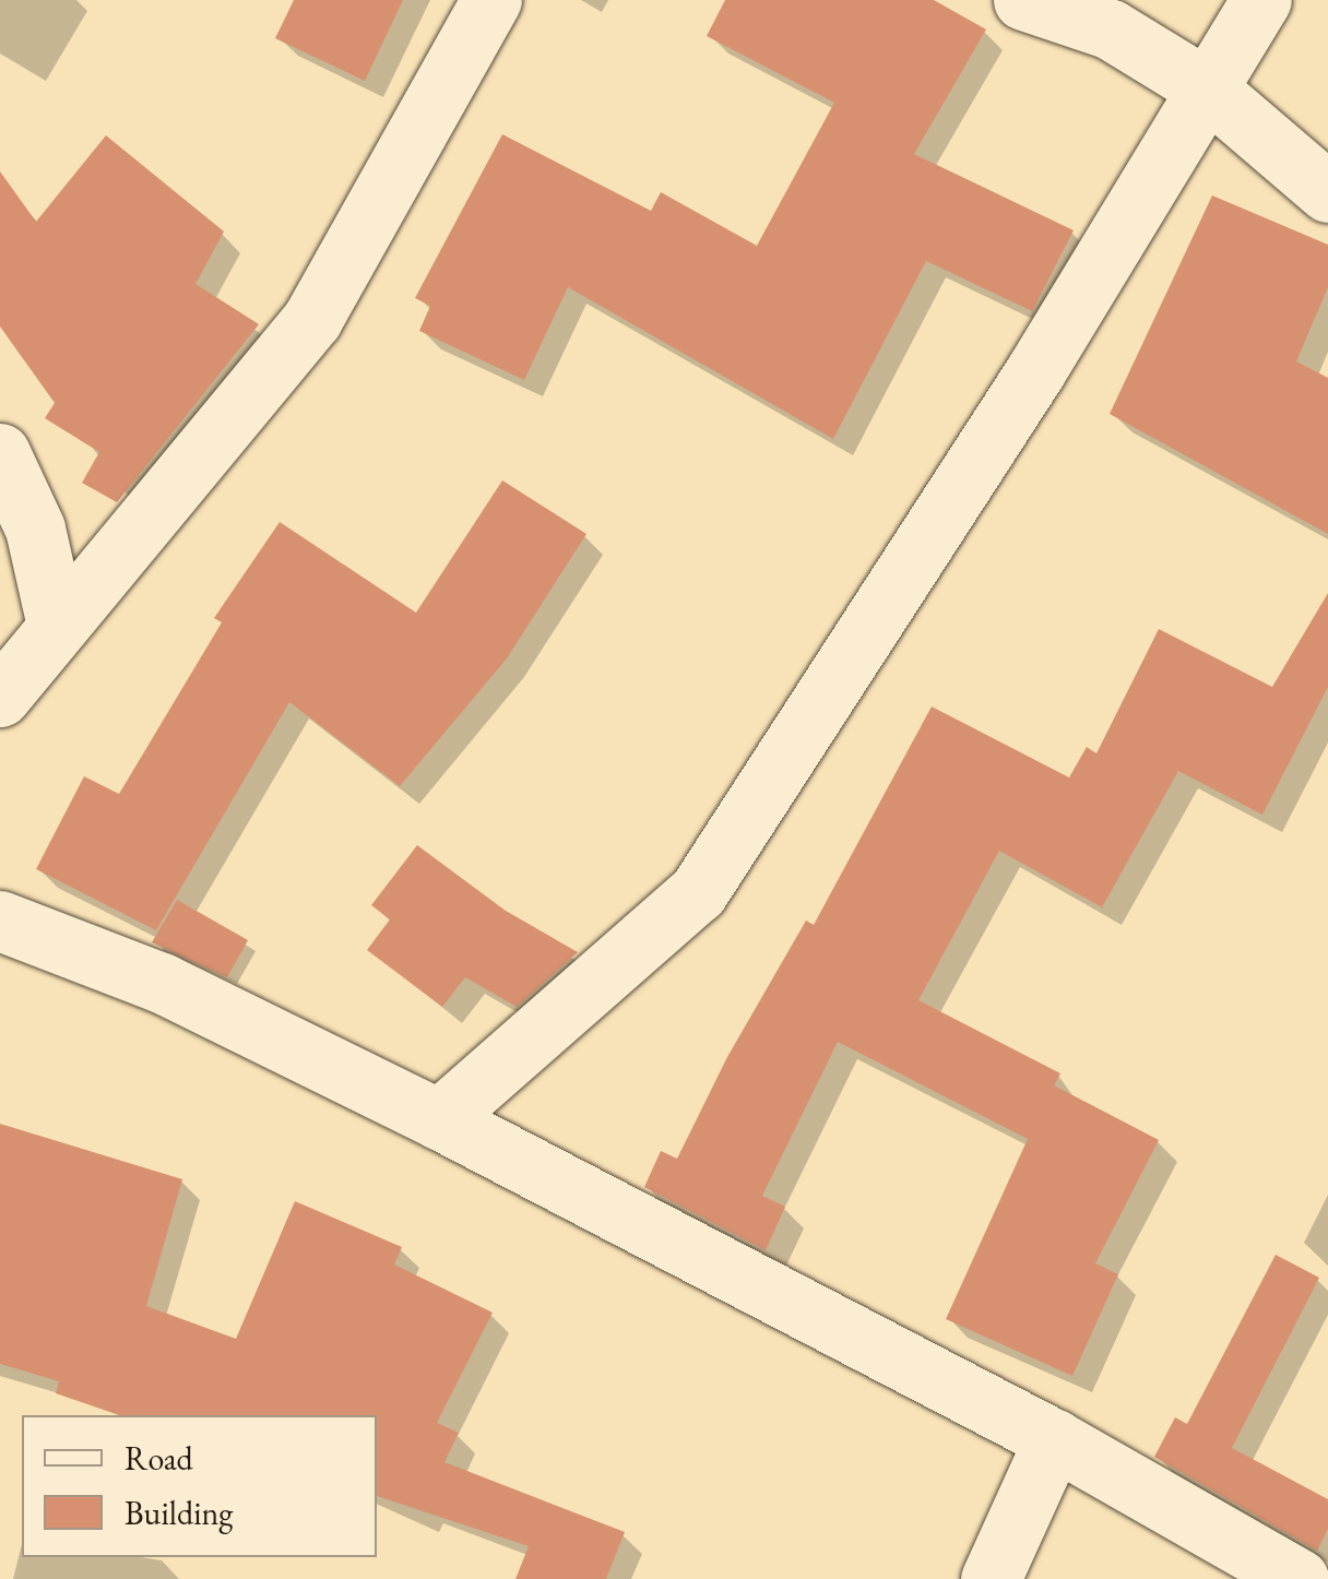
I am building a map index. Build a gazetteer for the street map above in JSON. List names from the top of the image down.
{
  "legend": ["Road", "Building"]
}
